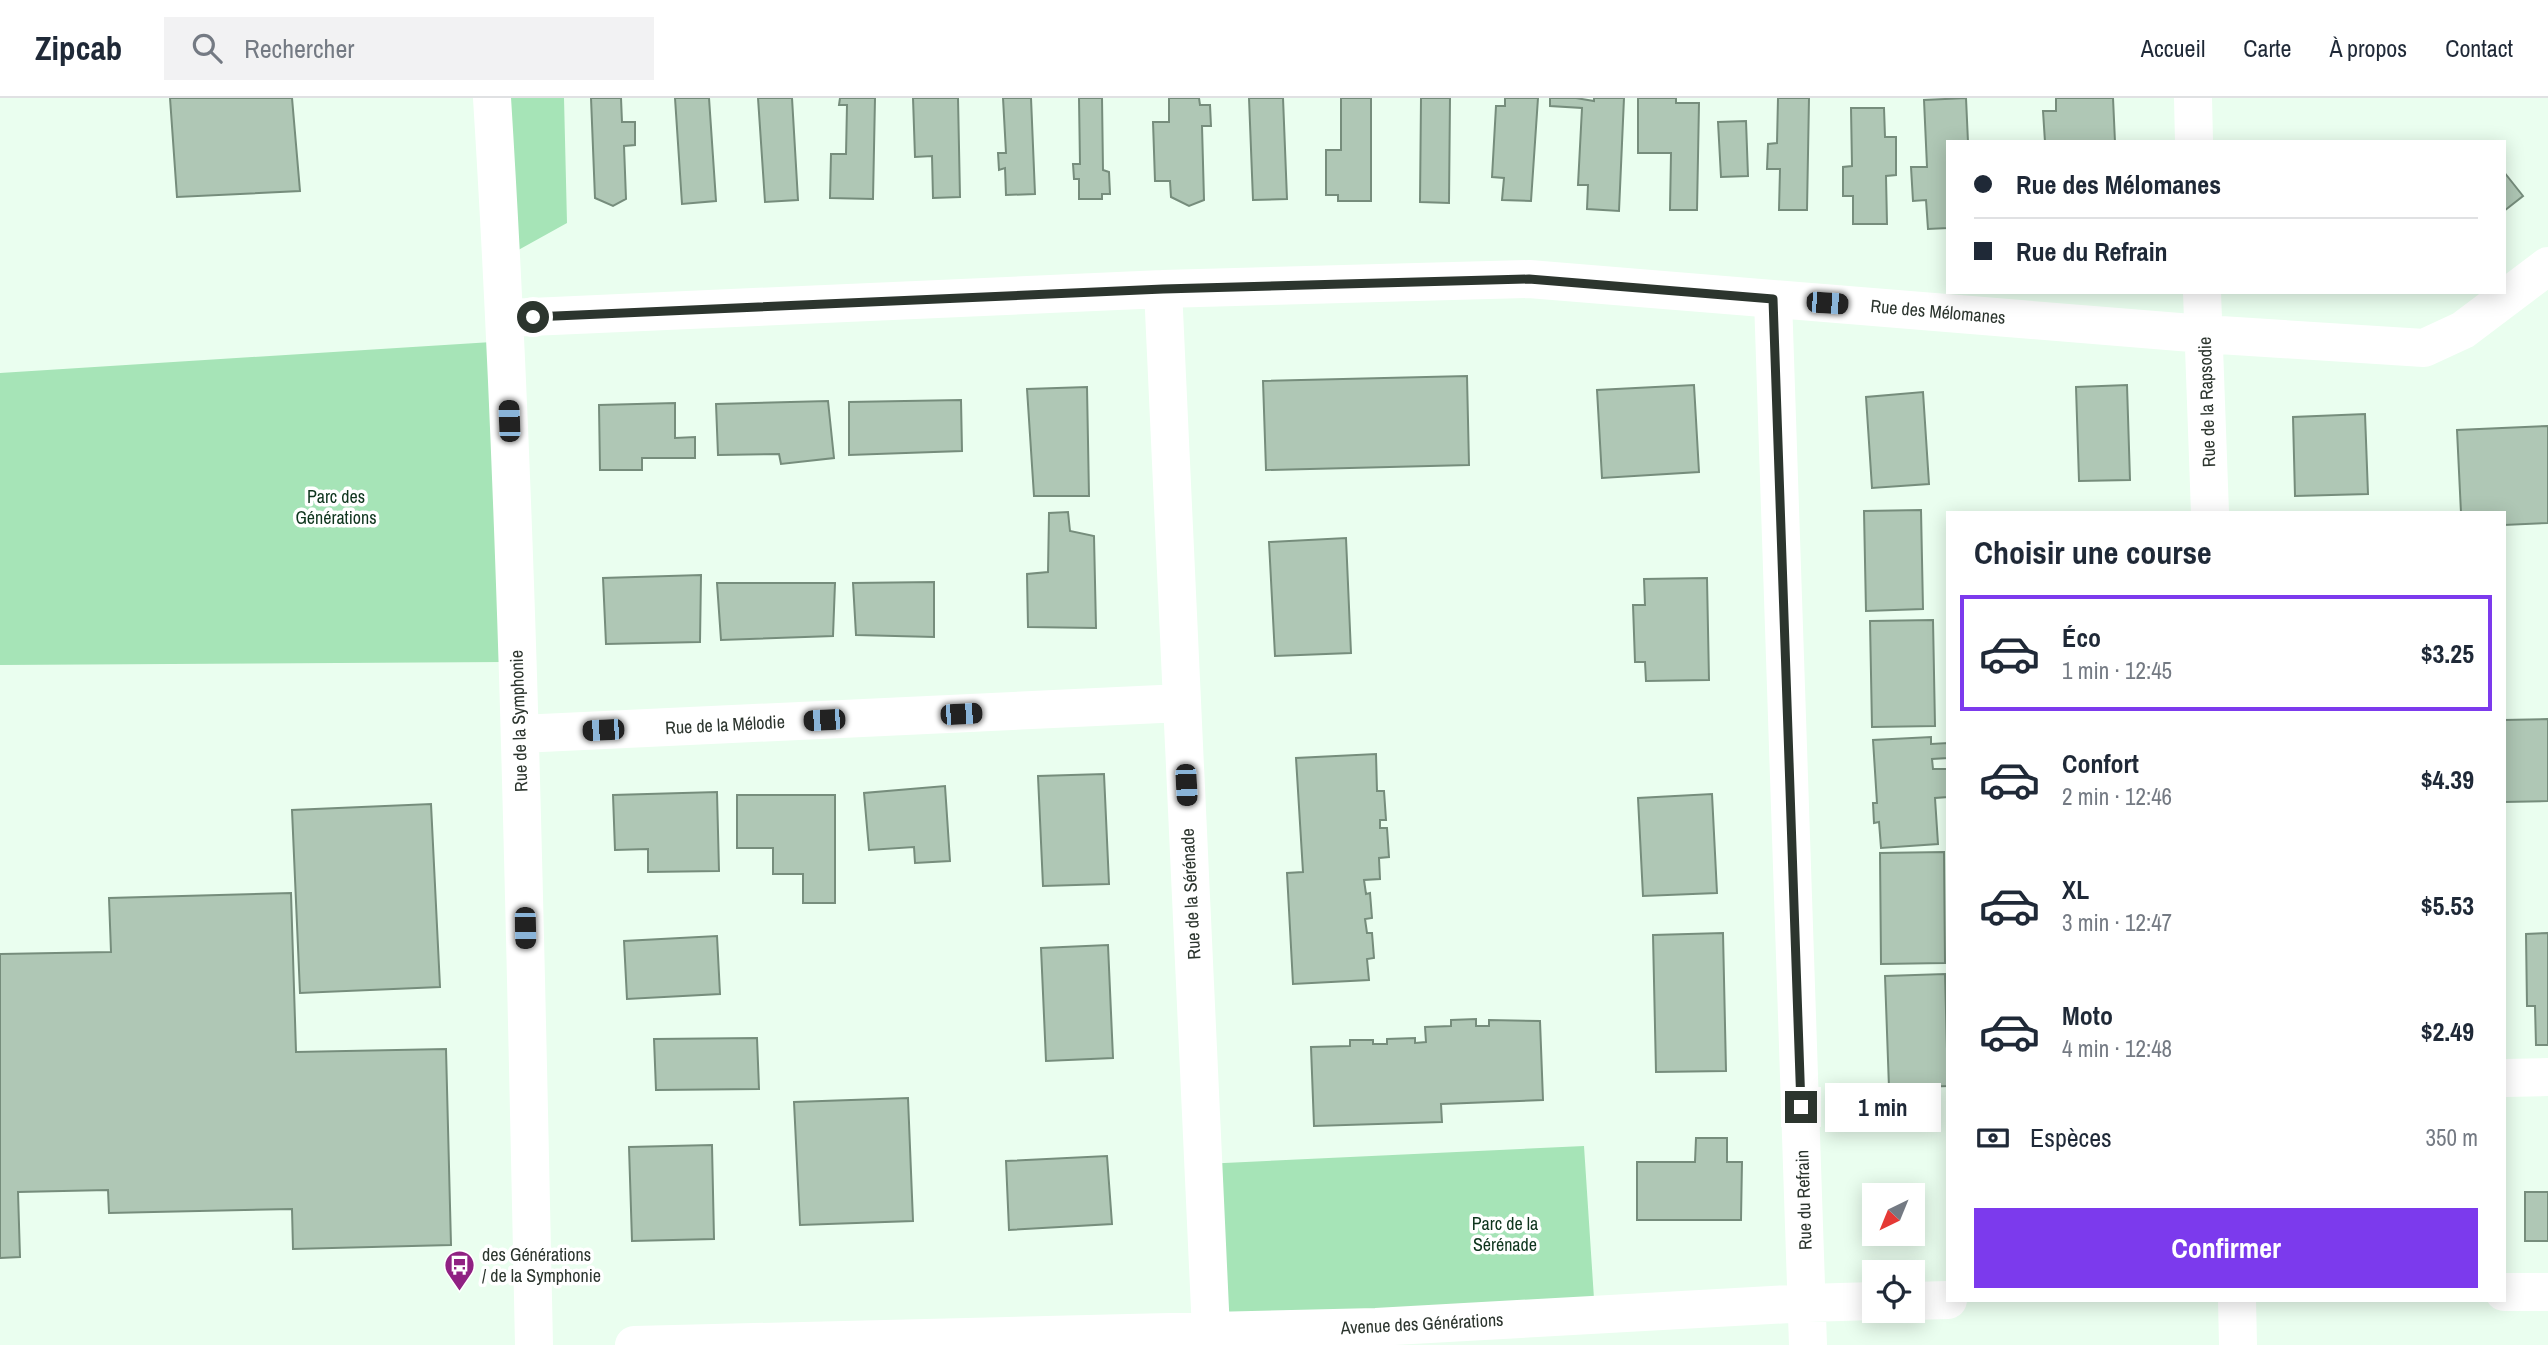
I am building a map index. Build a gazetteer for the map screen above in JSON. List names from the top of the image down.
{
  "streets": {
    "street": [
      "Rue des Mélomanes",
      "Rue de la Rapsodie",
      "Rue de la Symphonie",
      "Rue de la Mélodie",
      "Rue de la Sérénade",
      "Rue du Refrain",
      "Avenue des Générations"
    ]
  },
  "crossings": [
    ["Rue des Mélomanes", "Rue de la Rapsodie"],
    ["Rue des Mélomanes", "Rue de la Symphonie"],
    ["Rue des Mélomanes", "Rue de la Sérénade"],
    ["Rue des Mélomanes", "Rue du Refrain"],
    ["Rue de la Symphonie", "Rue de la Mélodie"],
    ["Rue de la Mélodie", "Rue de la Sérénade"],
    ["Rue de la Sérénade", "Avenue des Générations"],
    ["Rue du Refrain", "Avenue des Générations"]
  ],
  "parks": ["Parc des Générations", "Parc de la Sérénade"],
  "places": {
    "bus stop": ["des Générations / de la Symphonie"]
  },
  "north": "bottom left",
  "page": {
    "header": "Zipcab",
    "search": "Rechercher",
    "nav": [
      "Accueil",
      "Carte",
      "À propos",
      "Contact"
    ],
    "banner": ["Rue des Mélomanes", "Rue du Refrain"],
    "heading": "Choisir une course",
    "list": [
      {
        "name": "Éco",
        "note": "1 min · 12:45",
        "value": "$3.25"
      },
      {
        "name": "Confort",
        "note": "2 min · 12:46",
        "value": "$4.39"
      },
      {
        "name": "XL",
        "note": "3 min · 12:47",
        "value": "$5.53"
      },
      {
        "name": "Moto",
        "note": "4 min · 12:48",
        "value": "$2.49"
      }
    ],
    "bubble": "1 min",
    "pay": ["Espèces", "350 m"],
    "buttons": "Confirmer"
  }
}
